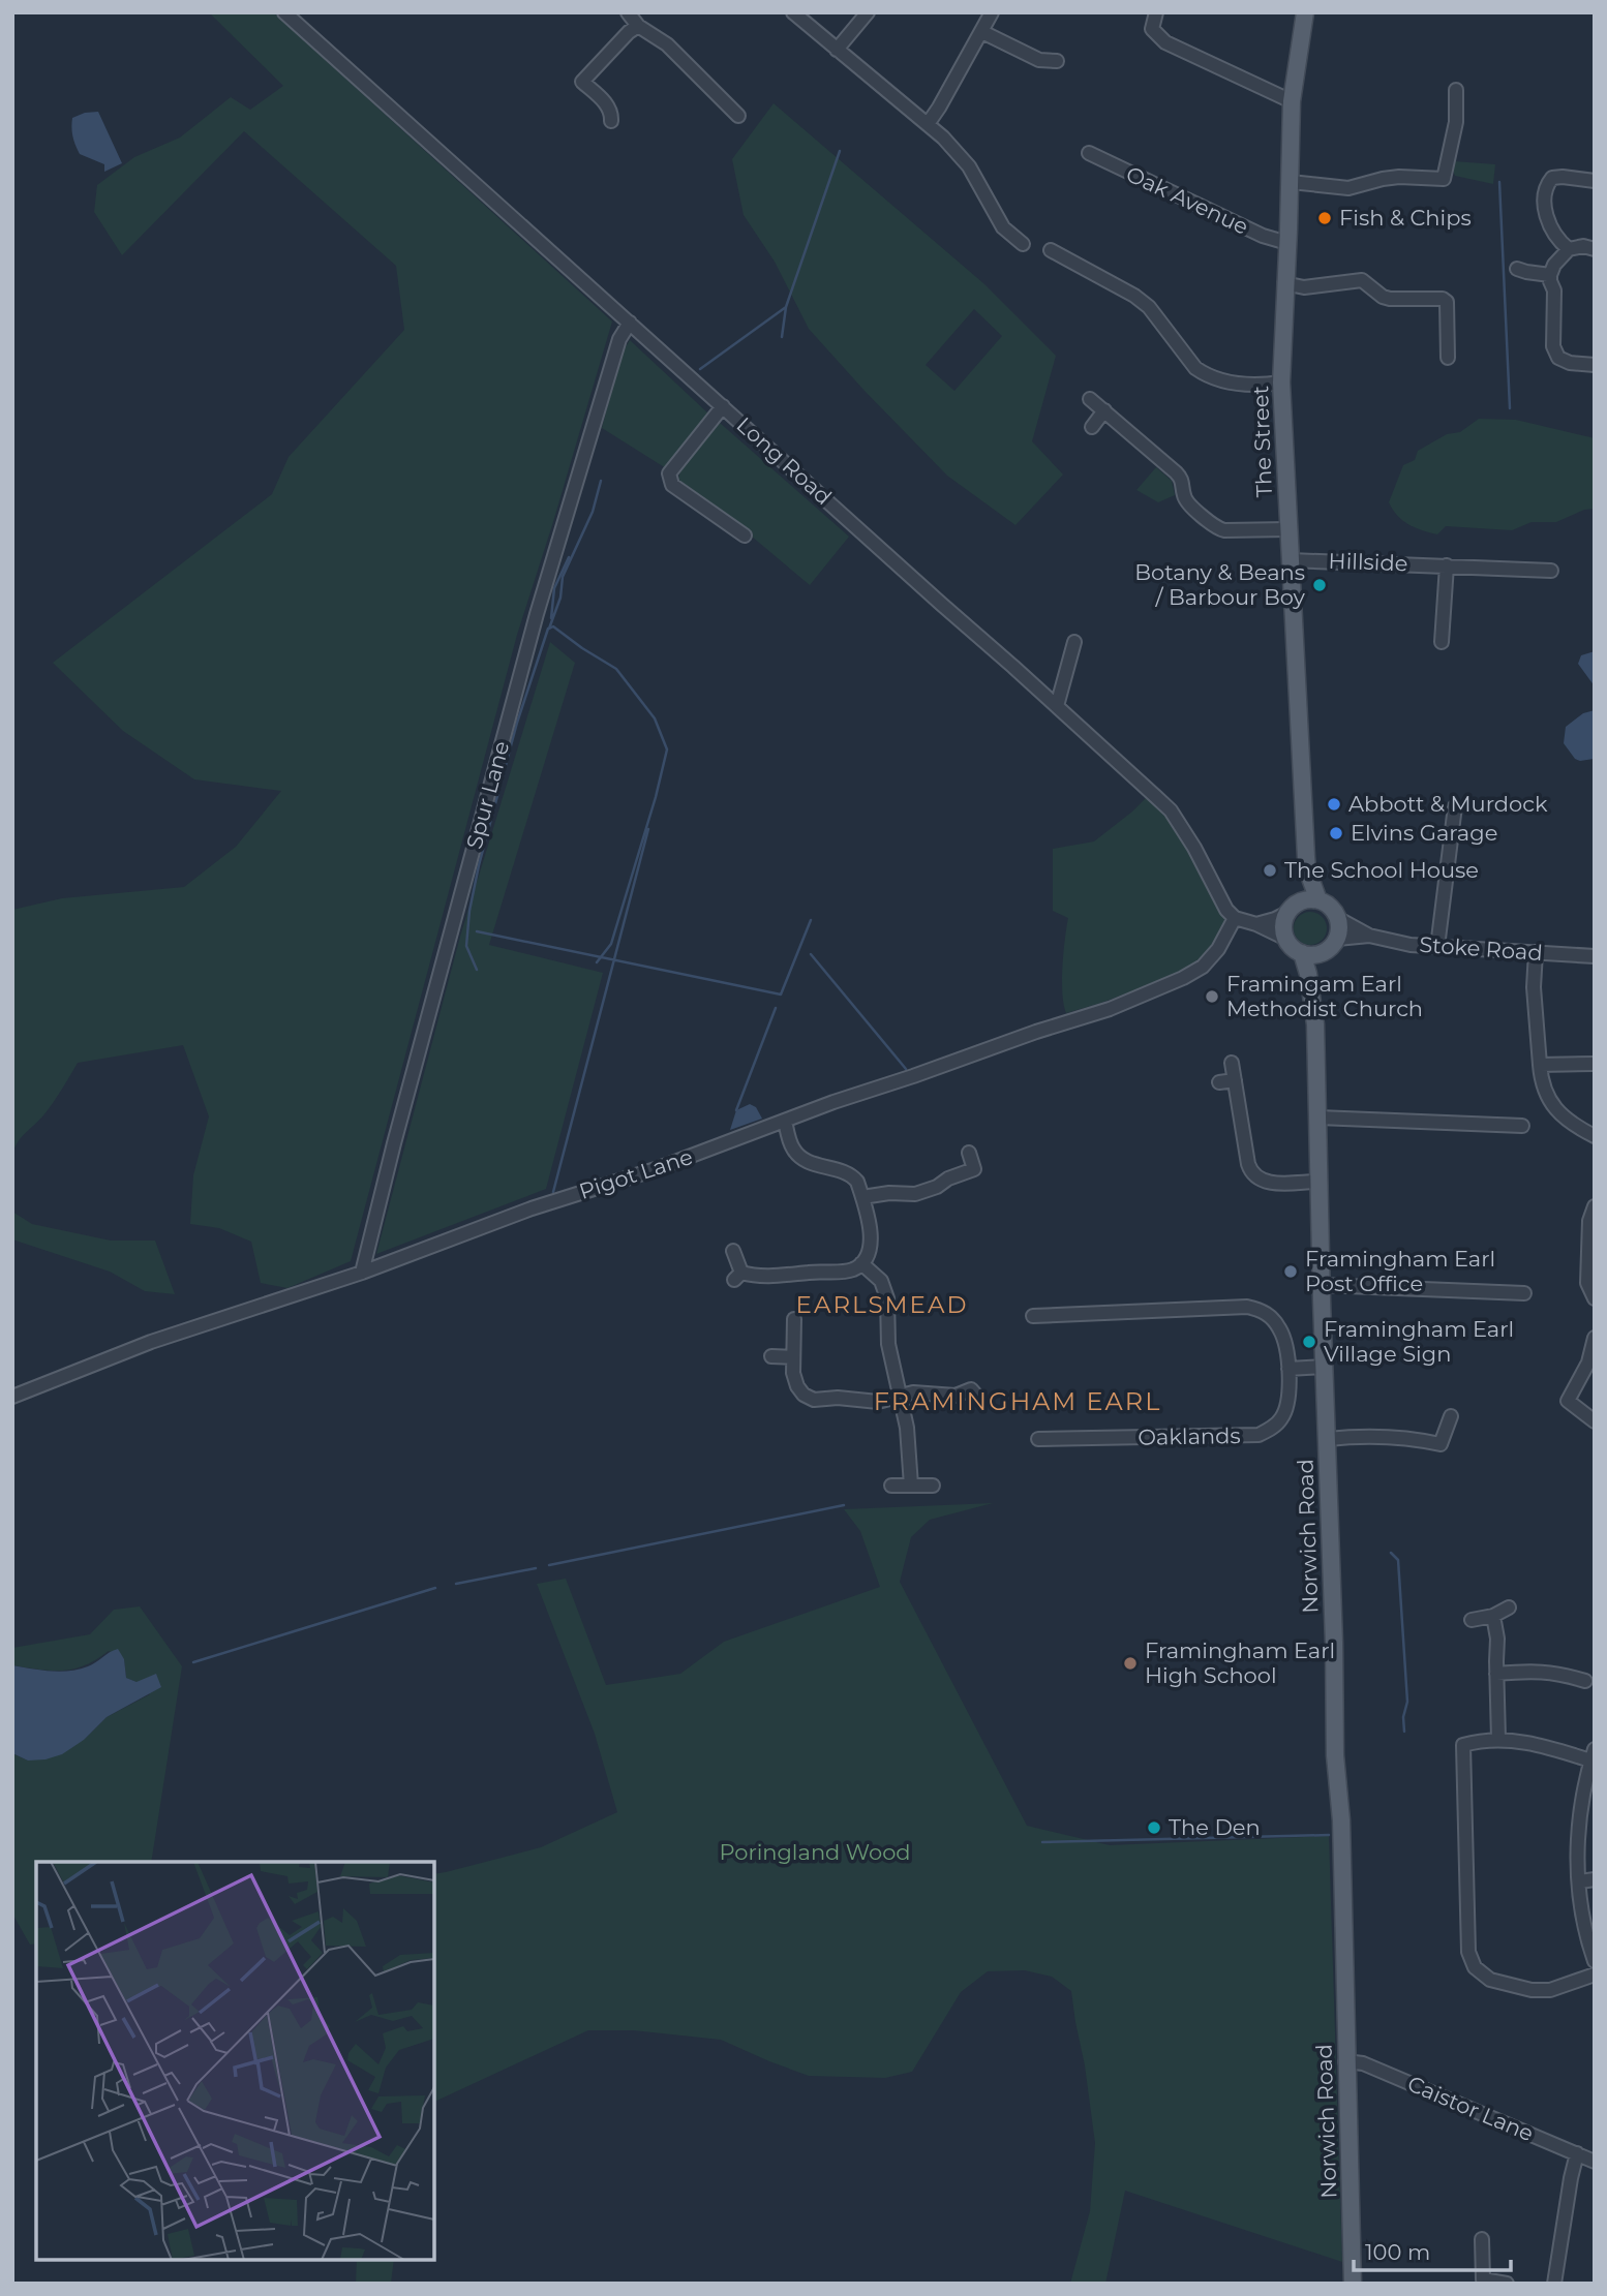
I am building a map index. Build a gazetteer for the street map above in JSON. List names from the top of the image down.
{
  "streets": {
    "main road": ["The Street", "Norwich Road"],
    "street": [
      "Oak Avenue",
      "Long Road",
      "Hillside",
      "Spur Lane",
      "Stoke Road",
      "Pigot Lane",
      "Oaklands",
      "Caistor Lane"
    ]
  },
  "crossings": [
    ["Oak Avenue", "The Street"],
    ["The Street", "Hillside"],
    ["The Street", "Stoke Road"],
    ["The Street", "Norwich Road"],
    ["Long Road", "Spur Lane"],
    ["Long Road", "Pigot Lane"],
    ["Spur Lane", "Pigot Lane"],
    ["Stoke Road", "Norwich Road"],
    ["Norwich Road", "Caistor Lane"]
  ],
  "districts": ["EARLSMEAD", "FRAMINGHAM EARL"],
  "parks": ["Poringland Wood"],
  "places": [
    "Fish & Chips",
    "Botany & Beans / Barbour Boy",
    "Abbott & Murdock",
    "Elvins Garage",
    "The School House",
    "Framingam Earl Methodist Church",
    "Framingham Earl Post Office",
    "Framingham Earl Village Sign",
    "Framingham Earl High School",
    "The Den"
  ],
  "scale_bar": "100 m"
}
